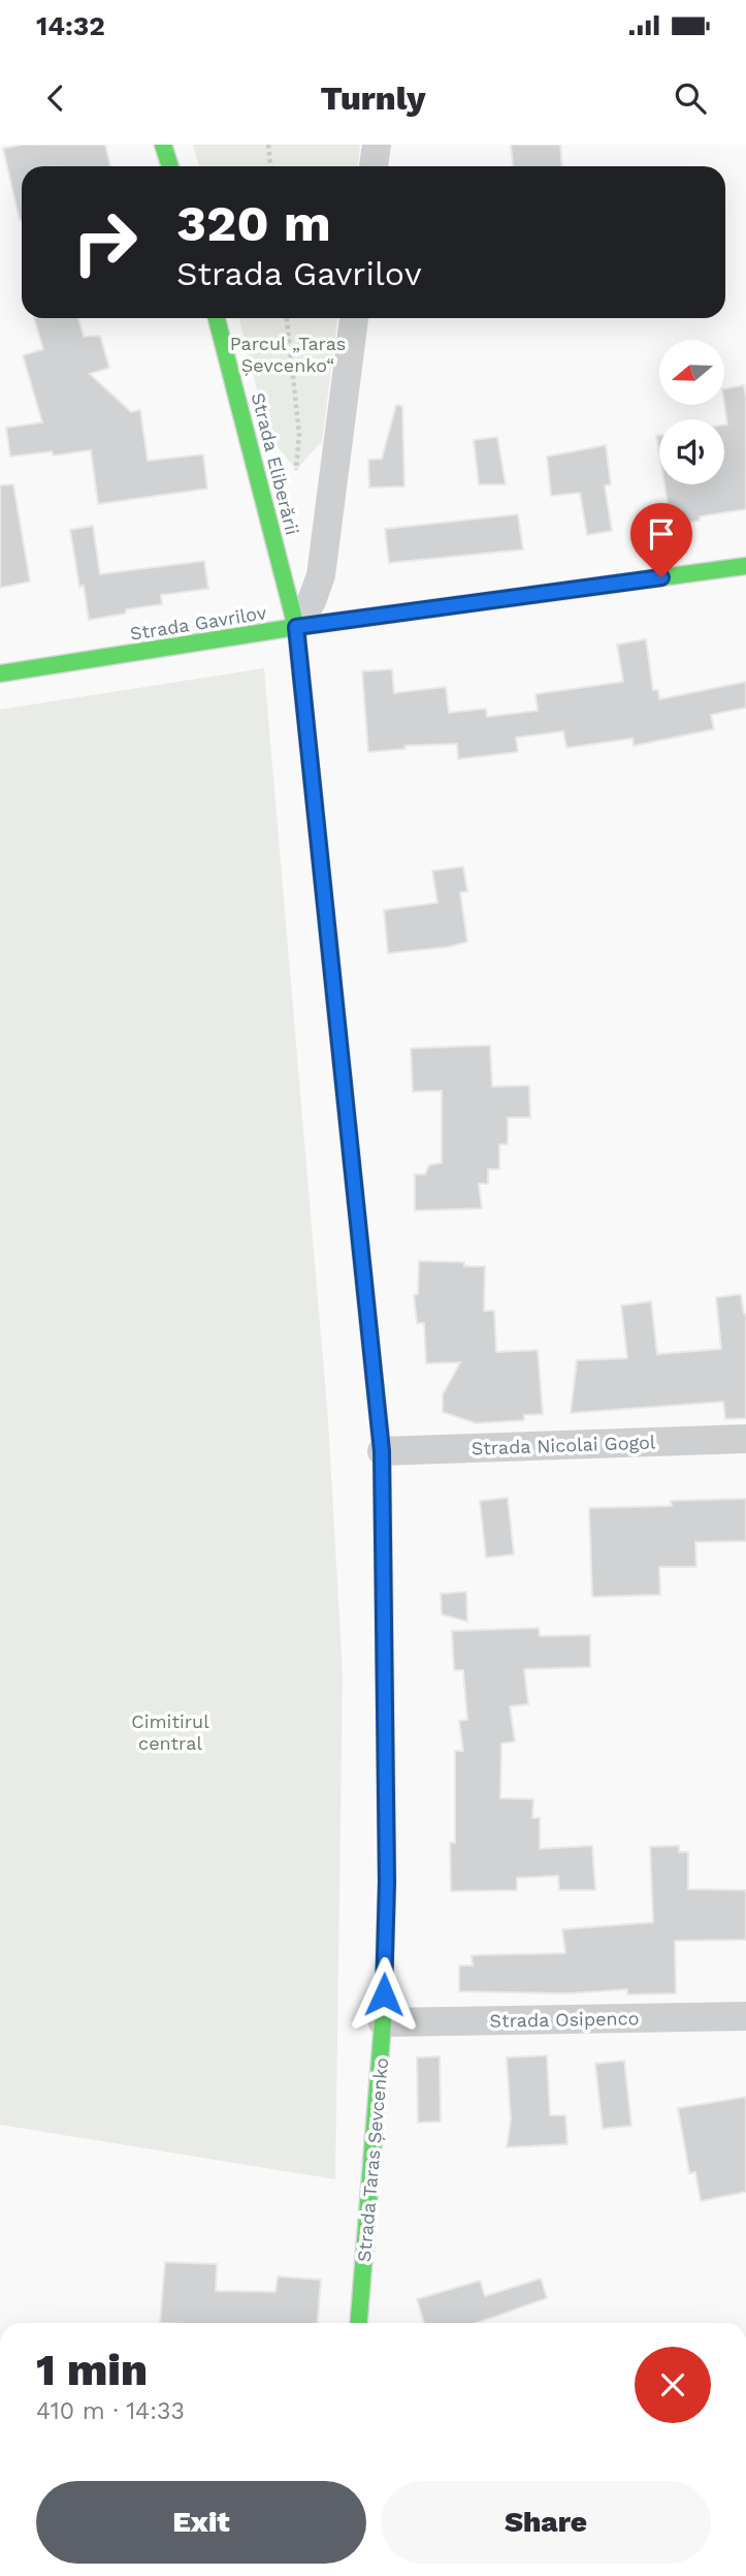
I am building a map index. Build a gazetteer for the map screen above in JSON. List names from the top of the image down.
{
  "streets": {
    "main road": ["Strada Eliberării", "Strada Gavrilov", "Strada Taras Șevcenko"],
    "street": ["Strada Nicolai Gogol", "Strada Osipenco"]
  },
  "crossings": [
    ["Strada Eliberării", "Strada Gavrilov"],
    ["Strada Eliberării", "Strada Taras Șevcenko"],
    ["Strada Gavrilov", "Strada Taras Șevcenko"],
    ["Strada Nicolai Gogol", "Strada Taras Șevcenko"],
    ["Strada Osipenco", "Strada Taras Șevcenko"]
  ],
  "parks": ["Parcul „Taras Șevcenko“", "Cimitirul central"],
  "north": "left",
  "page": {
    "status": "14:32",
    "header": "Turnly",
    "turn": ["320 m", "Strada Gavrilov"],
    "heading": ["1 min", "410 m · 14:33"],
    "buttons": ["Exit", "Share"]
  }
}
